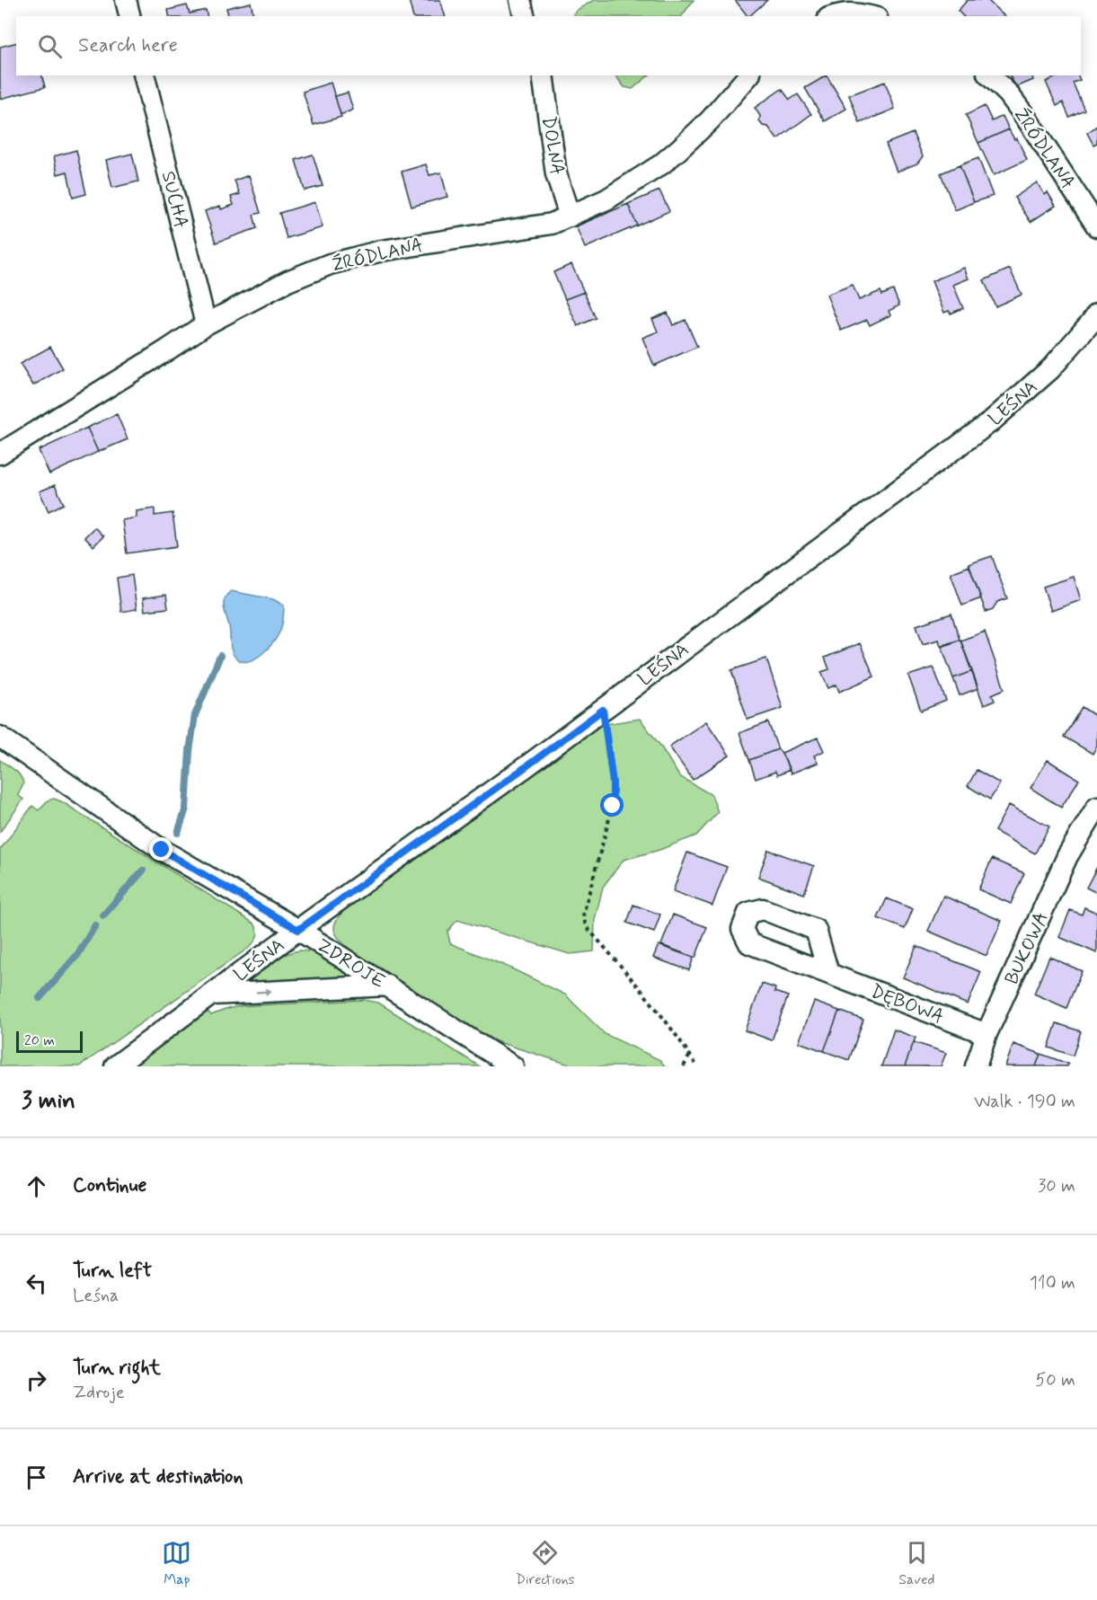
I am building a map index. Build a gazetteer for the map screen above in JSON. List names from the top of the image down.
{
  "streets": {
    "street": [
      "DOLNA",
      "ŹRÓDLANA",
      "SUCHA",
      "LEŚNA",
      "BUKOWA",
      "ZDROJE",
      "DĘBOWA"
    ]
  },
  "crossings": [
    ["DOLNA", "ŹRÓDLANA"],
    ["ŹRÓDLANA", "SUCHA"],
    ["LEŚNA", "ZDROJE"],
    ["BUKOWA", "DĘBOWA"]
  ],
  "scale_bar": "20 m",
  "page": {
    "search": "Search here",
    "scale": "20 m",
    "heading": ["3 min", "Walk · 190 m"],
    "list": [
      ["Continue", "30 m"],
      ["Turn left", "Leśna", "110 m"],
      ["Turn right", "Zdroje", "50 m"],
      "Arrive at destination"
    ],
    "nav": ["Map", "Directions", "Saved"]
  }
}
